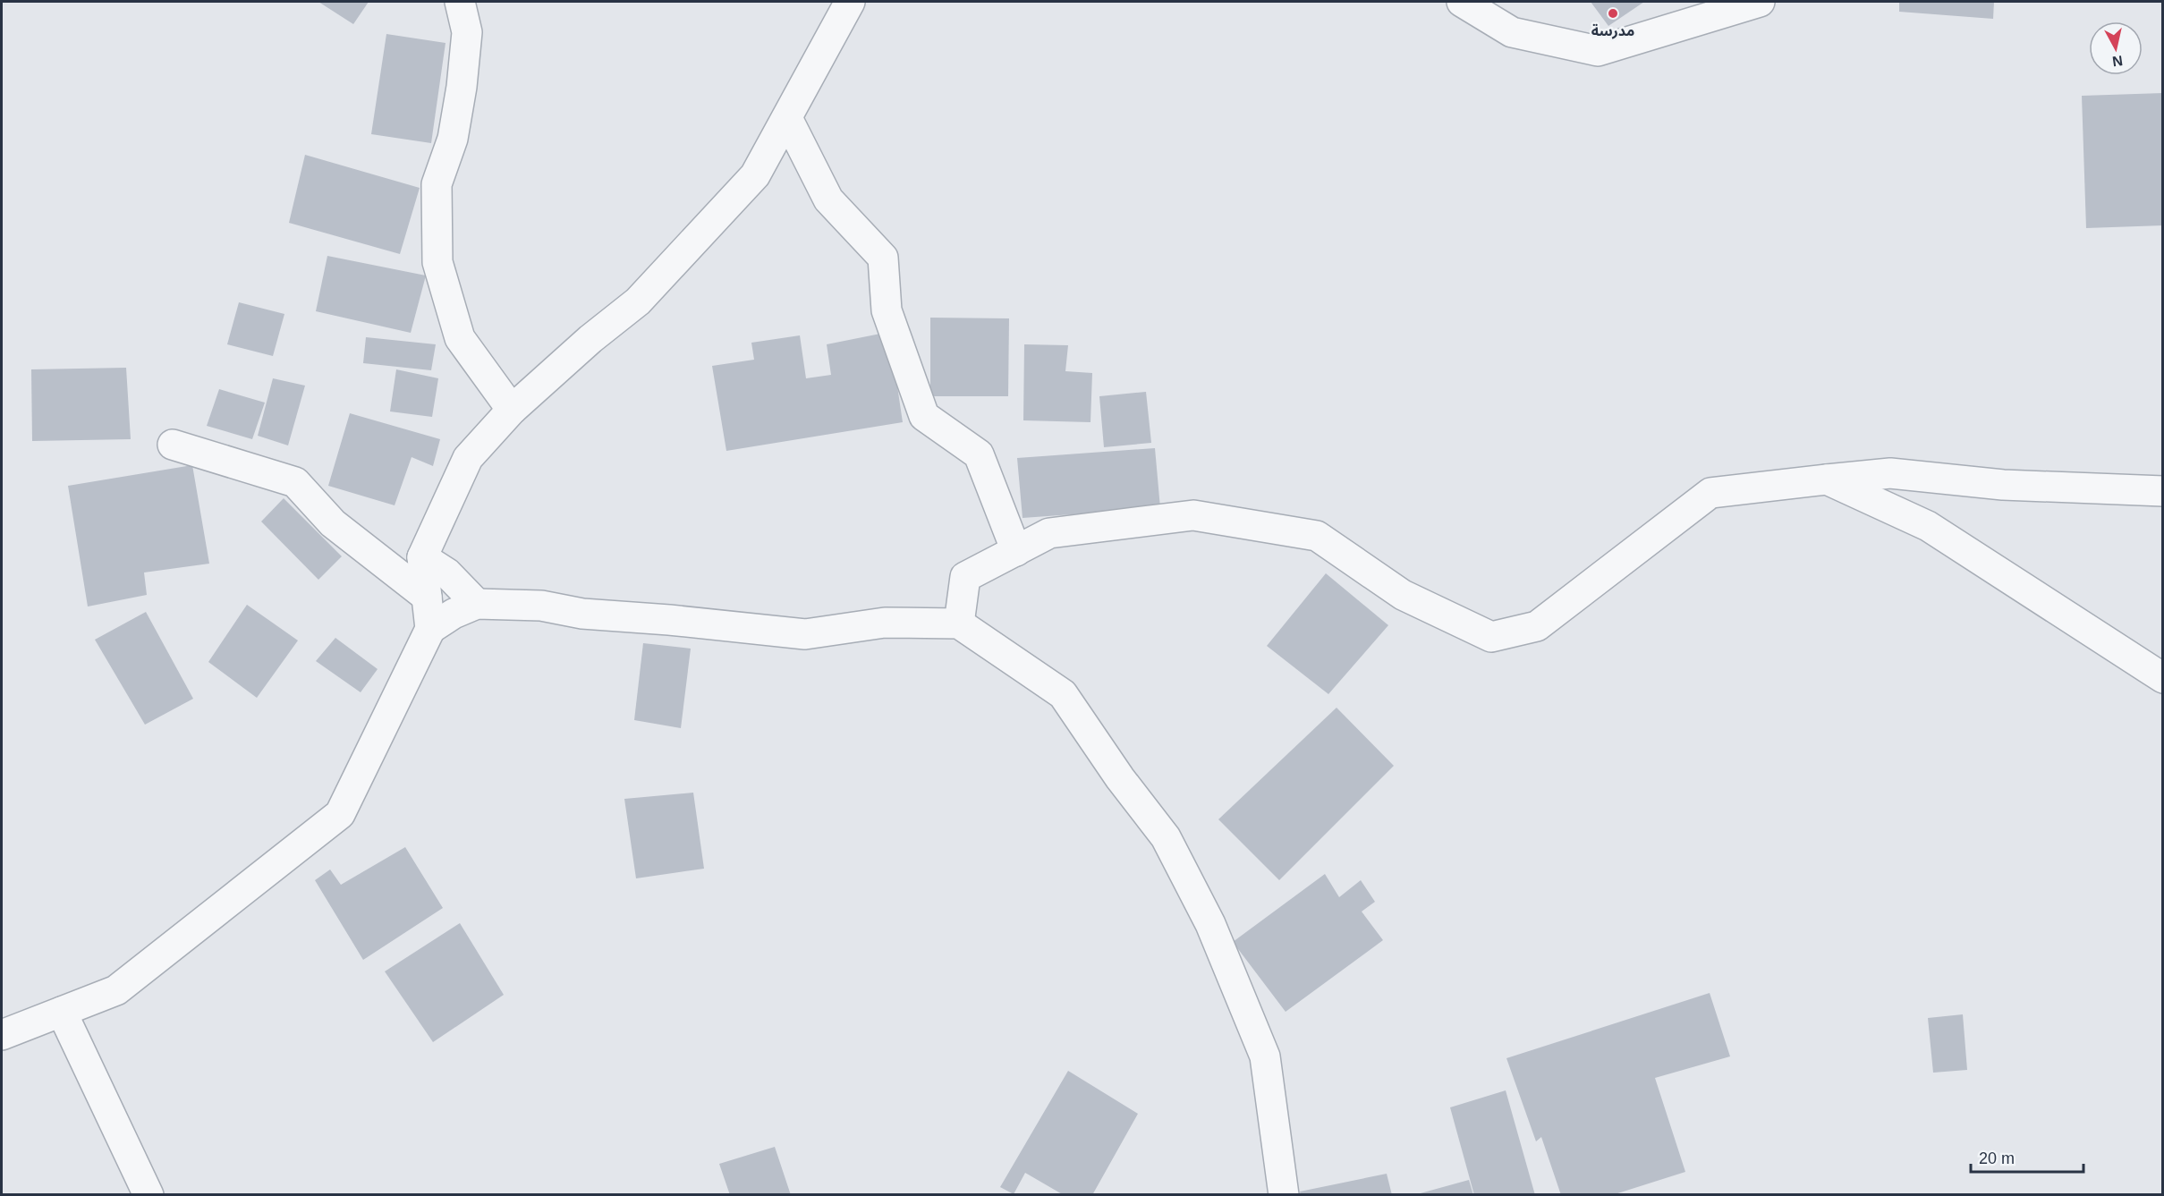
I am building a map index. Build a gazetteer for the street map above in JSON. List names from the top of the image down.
{
  "places": ["مدرسة"],
  "scale_bar": "20 m",
  "north": "bottom"
}
